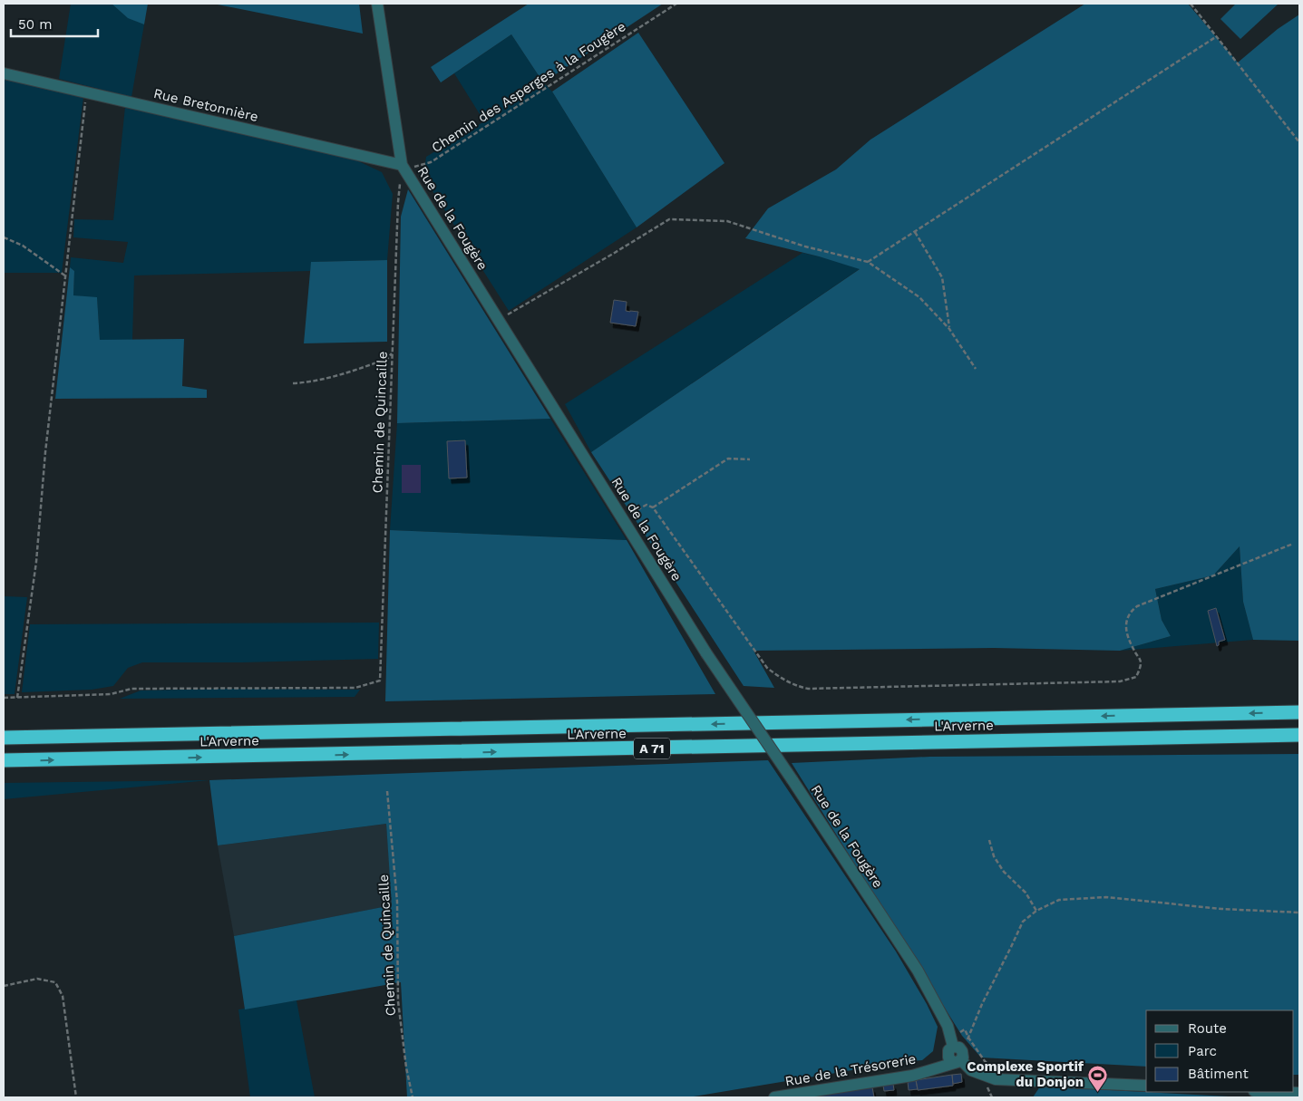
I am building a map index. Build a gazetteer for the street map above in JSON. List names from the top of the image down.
{
  "streets": {
    "highway": ["L'Arverne", "A 71"],
    "street": ["Rue Bretonnière", "Rue de la Fougère", "Rue de la Trésorerie"],
    "path": ["Chemin des Asperges à la Fougère", "Chemin de Quincaille"]
  },
  "crossings": [
    ["Chemin des Asperges à la Fougère", "Rue de la Fougère"],
    ["Rue Bretonnière", "Rue de la Fougère"],
    ["Rue Bretonnière", "Chemin de Quincaille"],
    ["Rue de la Fougère", "Chemin de Quincaille"],
    ["Rue de la Fougère", "Rue de la Trésorerie"]
  ],
  "places": {
    "sports": ["Complexe Sportif du Donjon"]
  },
  "legend": ["Route", "Parc", "Bâtiment"],
  "scale_bar": "50 m"
}
